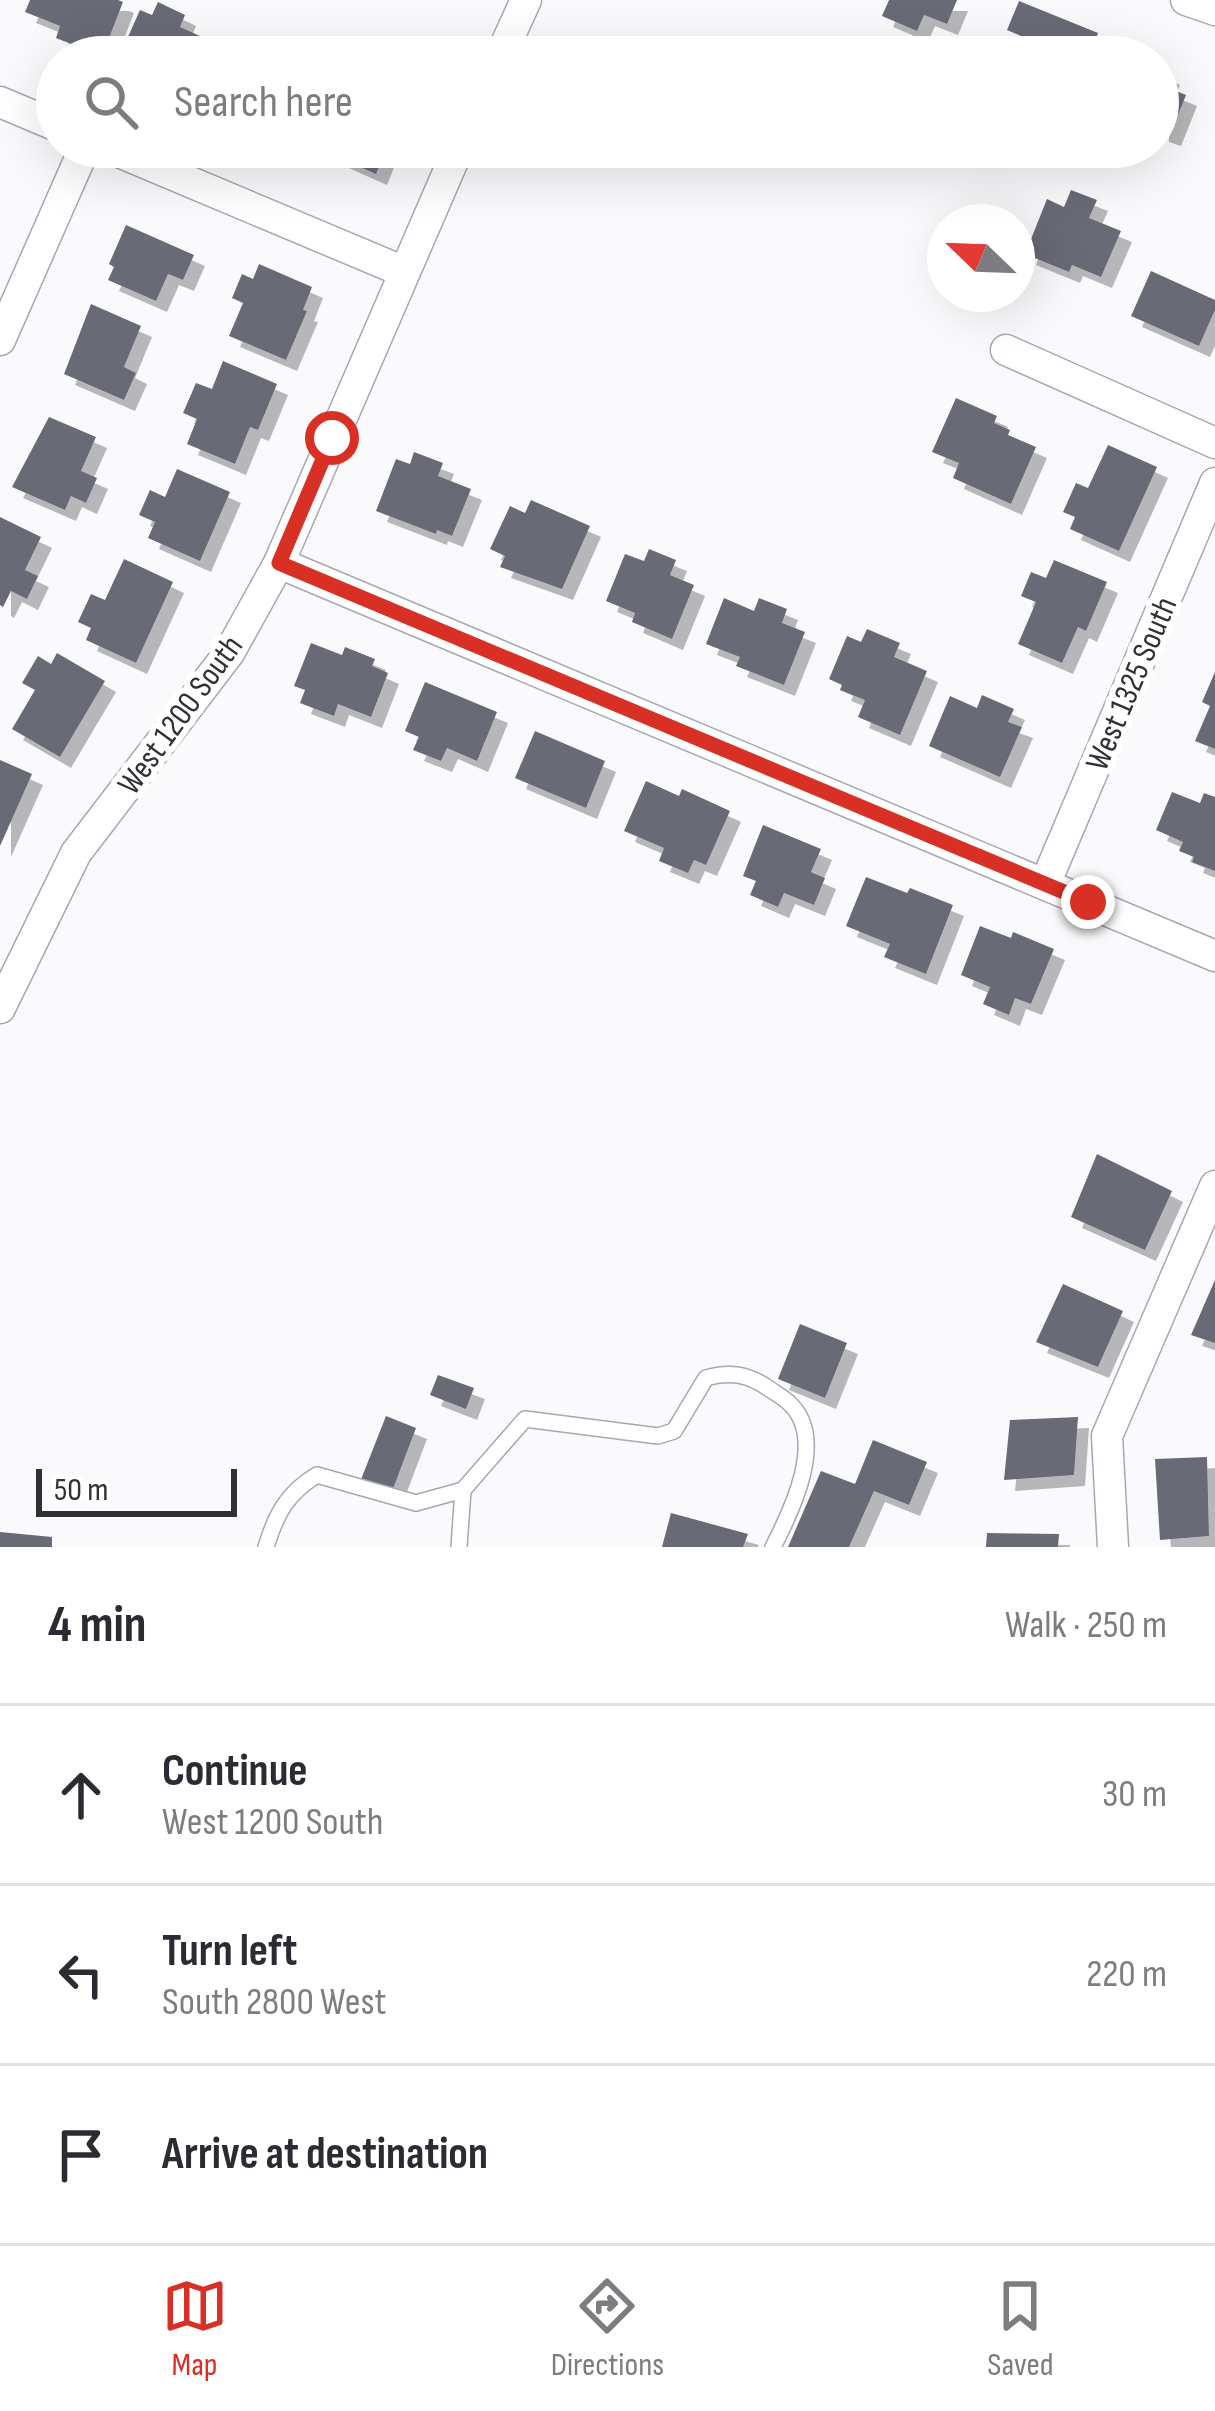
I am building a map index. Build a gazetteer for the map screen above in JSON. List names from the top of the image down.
{
  "streets": {
    "street": ["West 1325 South", "West 1200 South"]
  },
  "scale_bar": "50 m",
  "north": "top left",
  "page": {
    "search": "Search here",
    "scale": "50 m",
    "heading": ["4 min", "Walk · 250 m"],
    "list": [
      ["Continue", "West 1200 South", "30 m"],
      ["Turn left", "South 2800 West", "220 m"],
      "Arrive at destination"
    ],
    "nav": ["Map", "Directions", "Saved"]
  }
}
